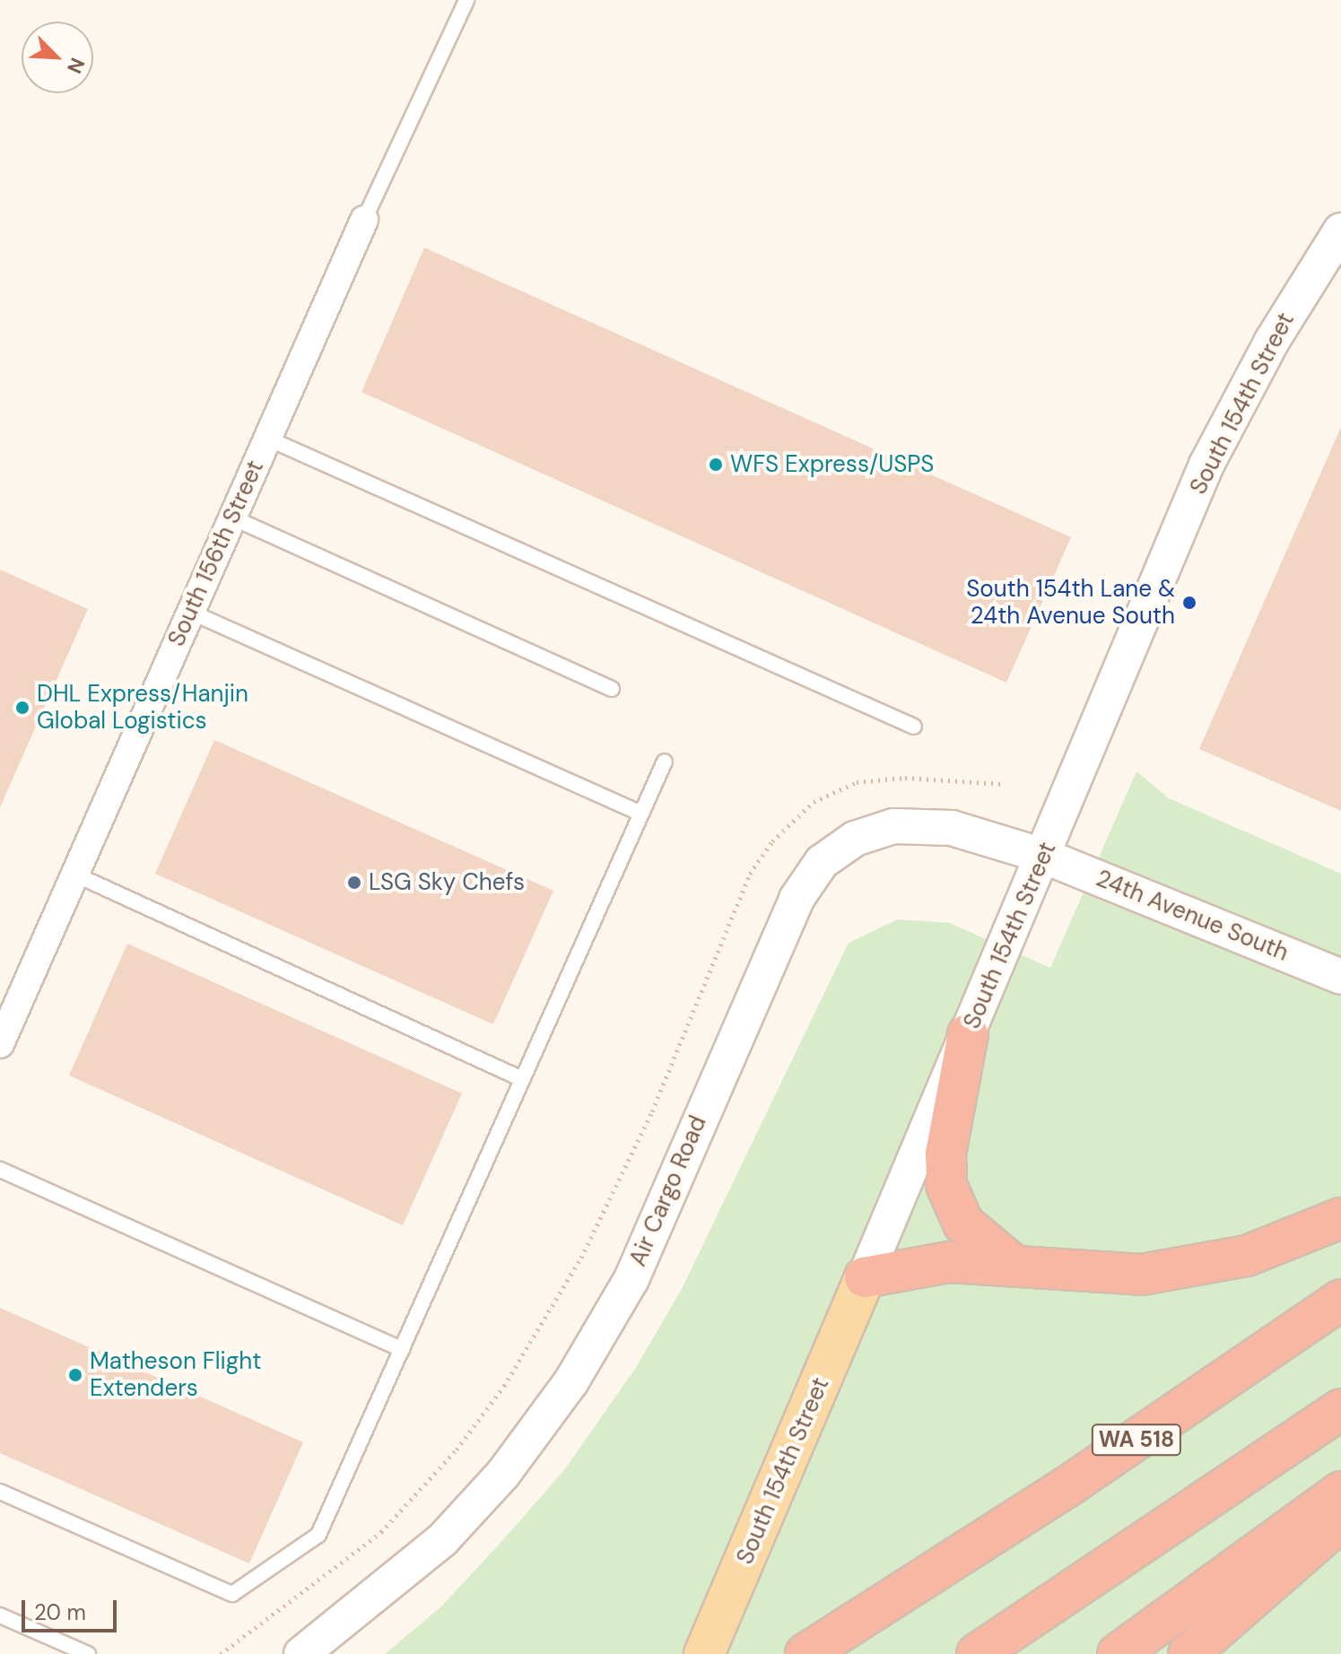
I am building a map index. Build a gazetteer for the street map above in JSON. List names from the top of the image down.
{
  "streets": {
    "highway": ["WA 518"],
    "main road": ["South 154th Street"],
    "street": ["South 156th Street", "24th Avenue South", "Air Cargo Road"]
  },
  "crossings": [
    ["South 154th Street", "24th Avenue South"],
    ["South 154th Street", "Air Cargo Road"],
    ["24th Avenue South", "Air Cargo Road"]
  ],
  "places": [
    "WFS Express/USPS",
    "South 154th Lane & 24th Avenue South",
    "DHL Express/Hanjin Global Logistics",
    "LSG Sky Chefs",
    "Matheson Flight Extenders"
  ],
  "scale_bar": "20 m",
  "north": "bottom right"
}
